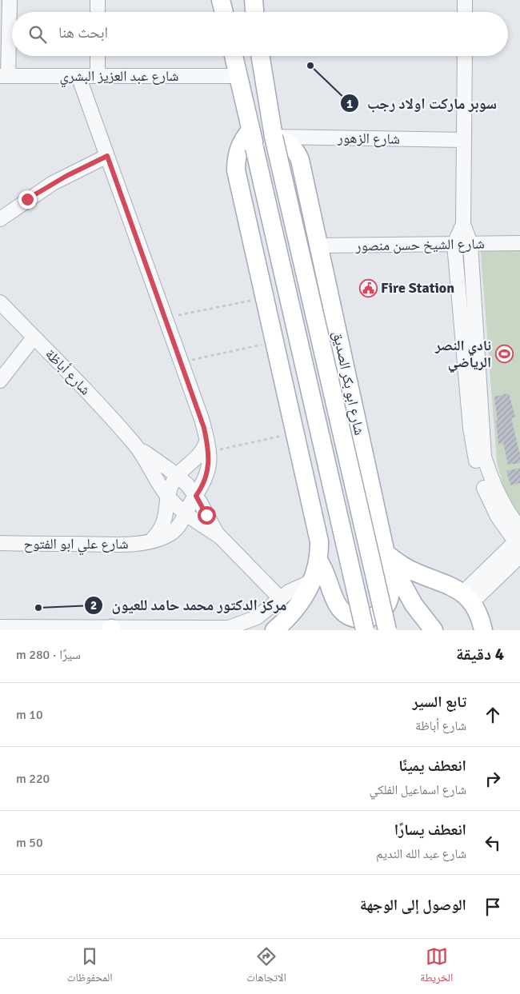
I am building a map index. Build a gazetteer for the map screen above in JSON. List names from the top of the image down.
{
  "streets": {
    "main road": ["شارع ابو بكر الصديق"],
    "street": [
      "شارع عبد العزيز البشري",
      "شارع الزهور",
      "شارع الشيخ حسن منصور",
      "شارع أباظة",
      "شارع علي ابو الفتوح"
    ]
  },
  "crossings": [
    ["شارع عبد العزيز البشري", "شارع علي ابو الفتوح"],
    ["شارع الزهور", "شارع ابو بكر الصديق"],
    ["شارع الشيخ حسن منصور", "شارع ابو بكر الصديق"],
    ["شارع أباظة", "شارع علي ابو الفتوح"]
  ],
  "places": {
    "other": ["سوبر ماركت اولاد رجب", "مركز الدكتور محمد حامد للعيون"],
    "public building": ["Fire Station"],
    "sports": ["نادي النصر الرياضي"]
  },
  "page": {
    "search": "ابحث هنا",
    "heading": ["4 دقيقة", "سيرًا · 280 m"],
    "list": [
      ["تابع السير", "شارع أباظة", "10 m"],
      ["انعطف يمينًا", "شارع اسماعيل الفلكي", "220 m"],
      ["انعطف يسارًا", "شارع عبد الله النديم", "50 m"],
      "الوصول إلى الوجهة"
    ],
    "nav": ["الخريطة", "الاتجاهات", "المحفوظات"]
  }
}
